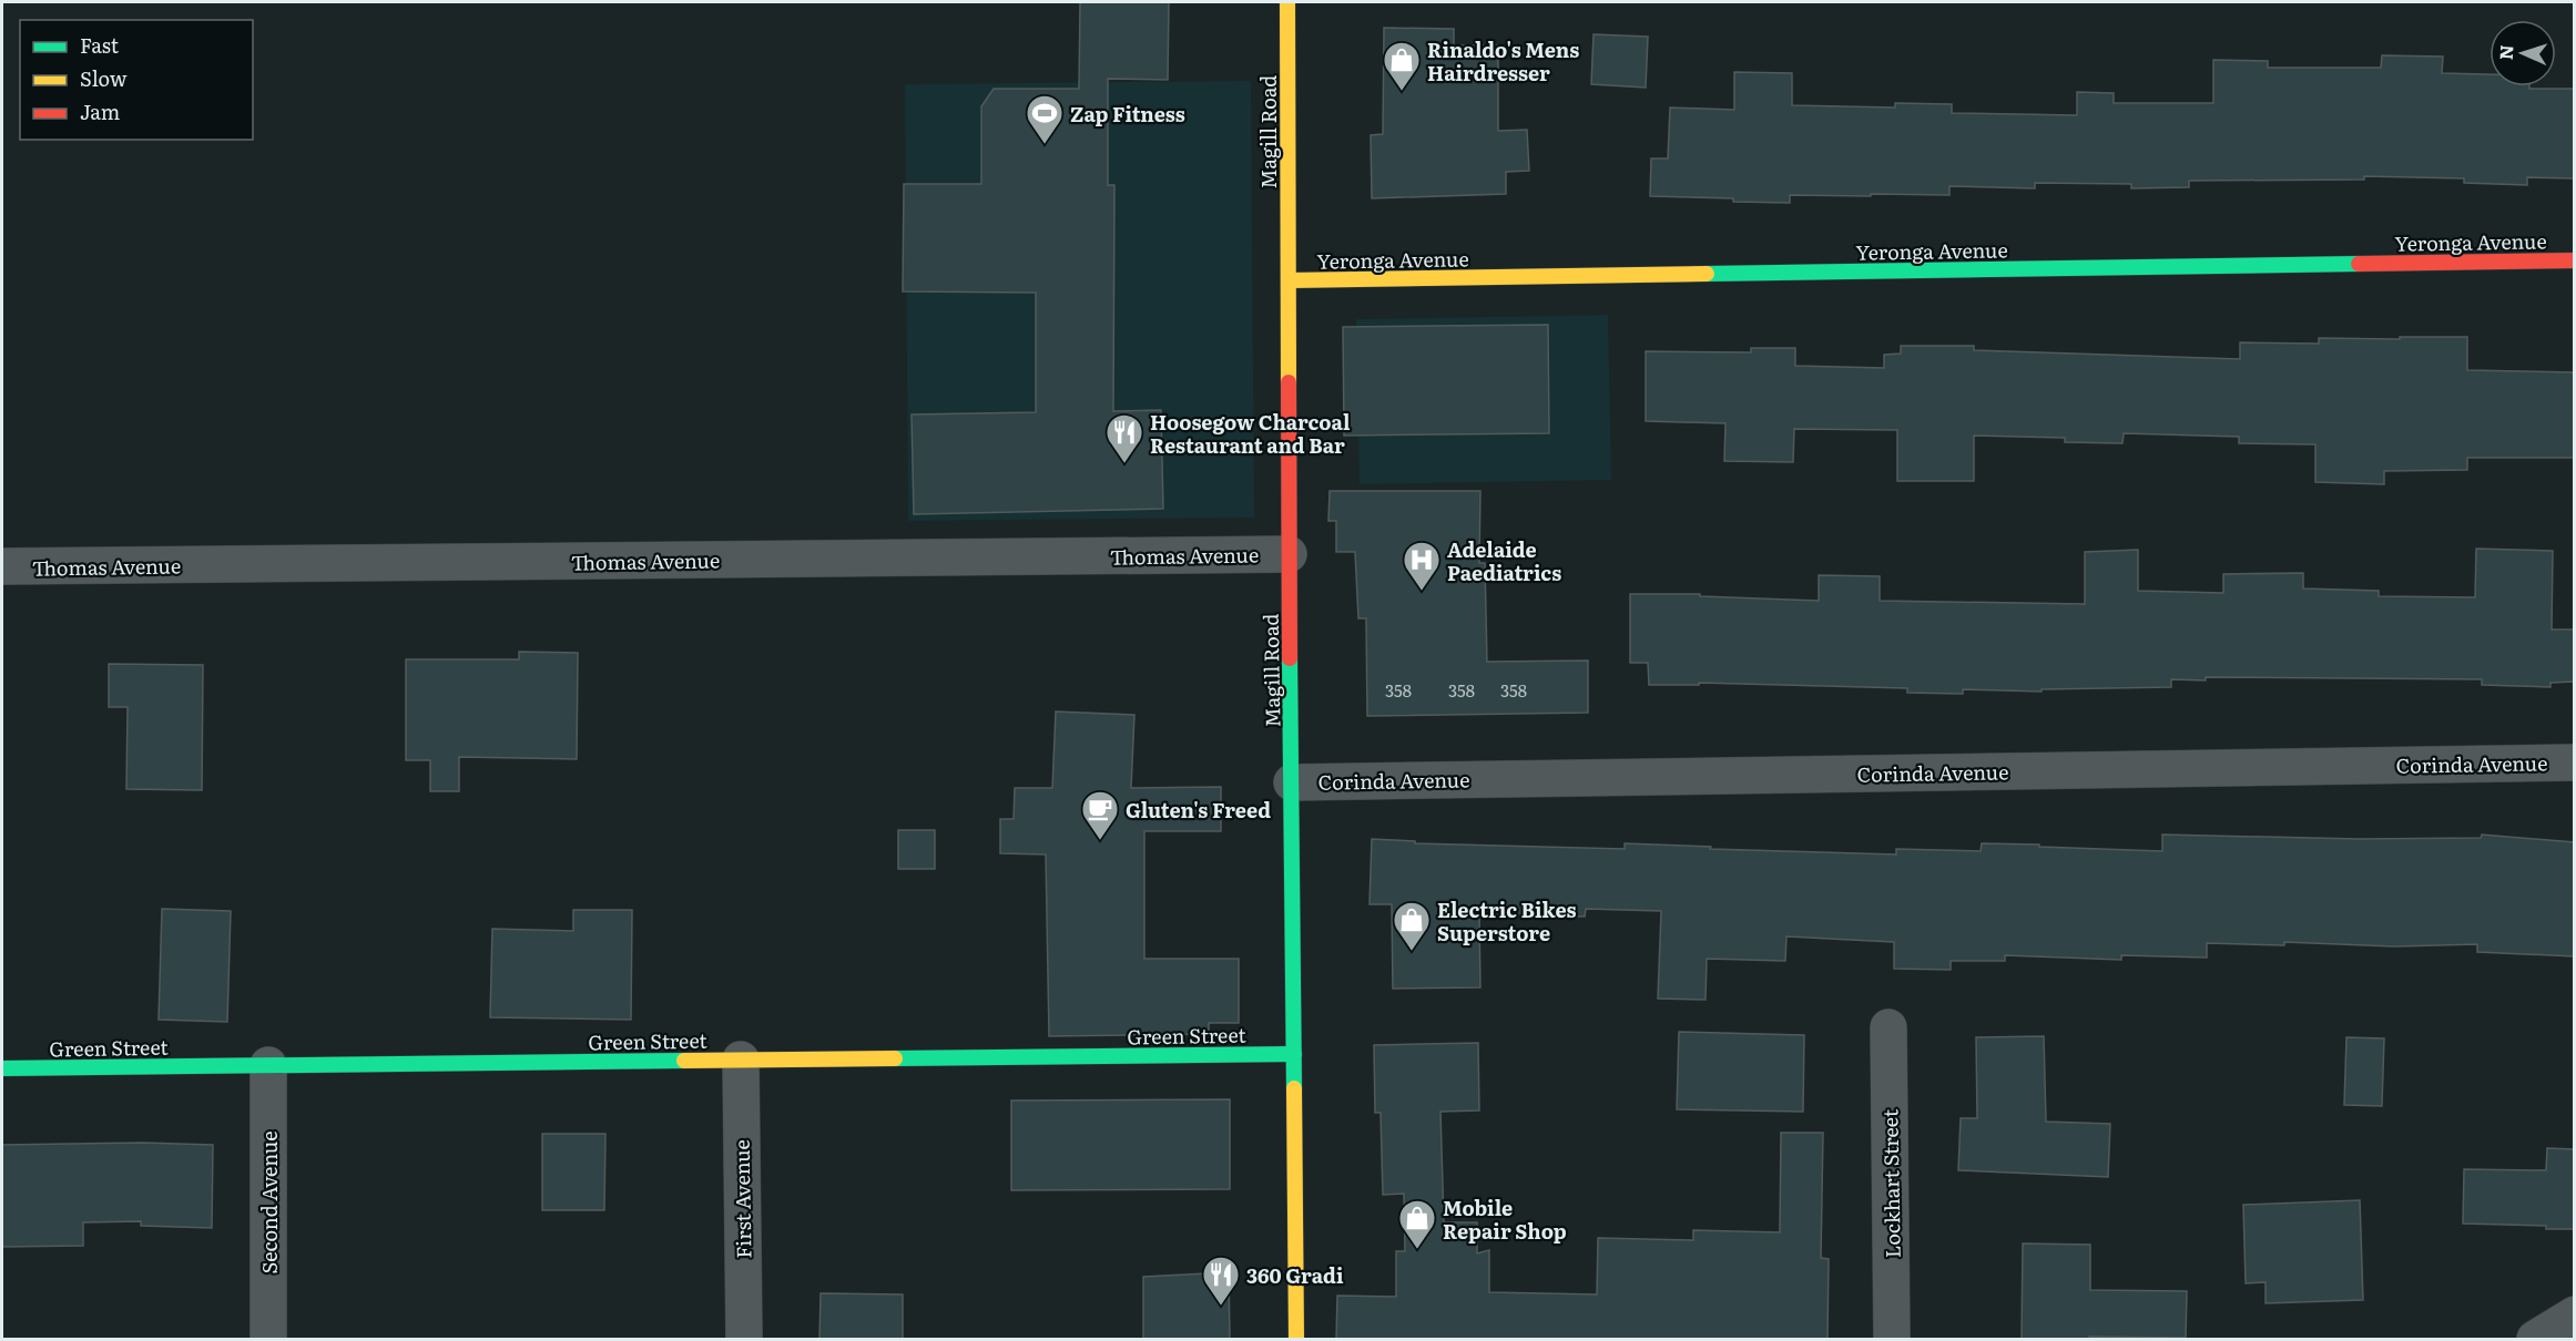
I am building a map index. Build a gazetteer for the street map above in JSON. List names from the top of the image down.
{
  "streets": {
    "street": [
      "Magill Road",
      "Yeronga Avenue",
      "Thomas Avenue",
      "Corinda Avenue",
      "Green Street",
      "Lockhart Street",
      "First Avenue",
      "Second Avenue"
    ]
  },
  "crossings": [
    ["Magill Road", "Yeronga Avenue"],
    ["Magill Road", "Thomas Avenue"],
    ["Magill Road", "Corinda Avenue"],
    ["Magill Road", "Green Street"],
    ["Green Street", "First Avenue"],
    ["Green Street", "Second Avenue"]
  ],
  "places": {
    "shop": ["Rinaldo's Mens Hairdresser", "Electric Bikes Superstore", "Mobile Repair Shop"],
    "sports": ["Zap Fitness"],
    "restaurant": ["Hoosegow Charcoal Restaurant and Bar", "360 Gradi"],
    "hospital": ["Adelaide Paediatrics"],
    "cafe": ["Gluten's Freed"]
  },
  "house_numbers": ["358", "358", "358"],
  "legend": ["Fast", "Slow", "Jam"],
  "north": "left"
}
